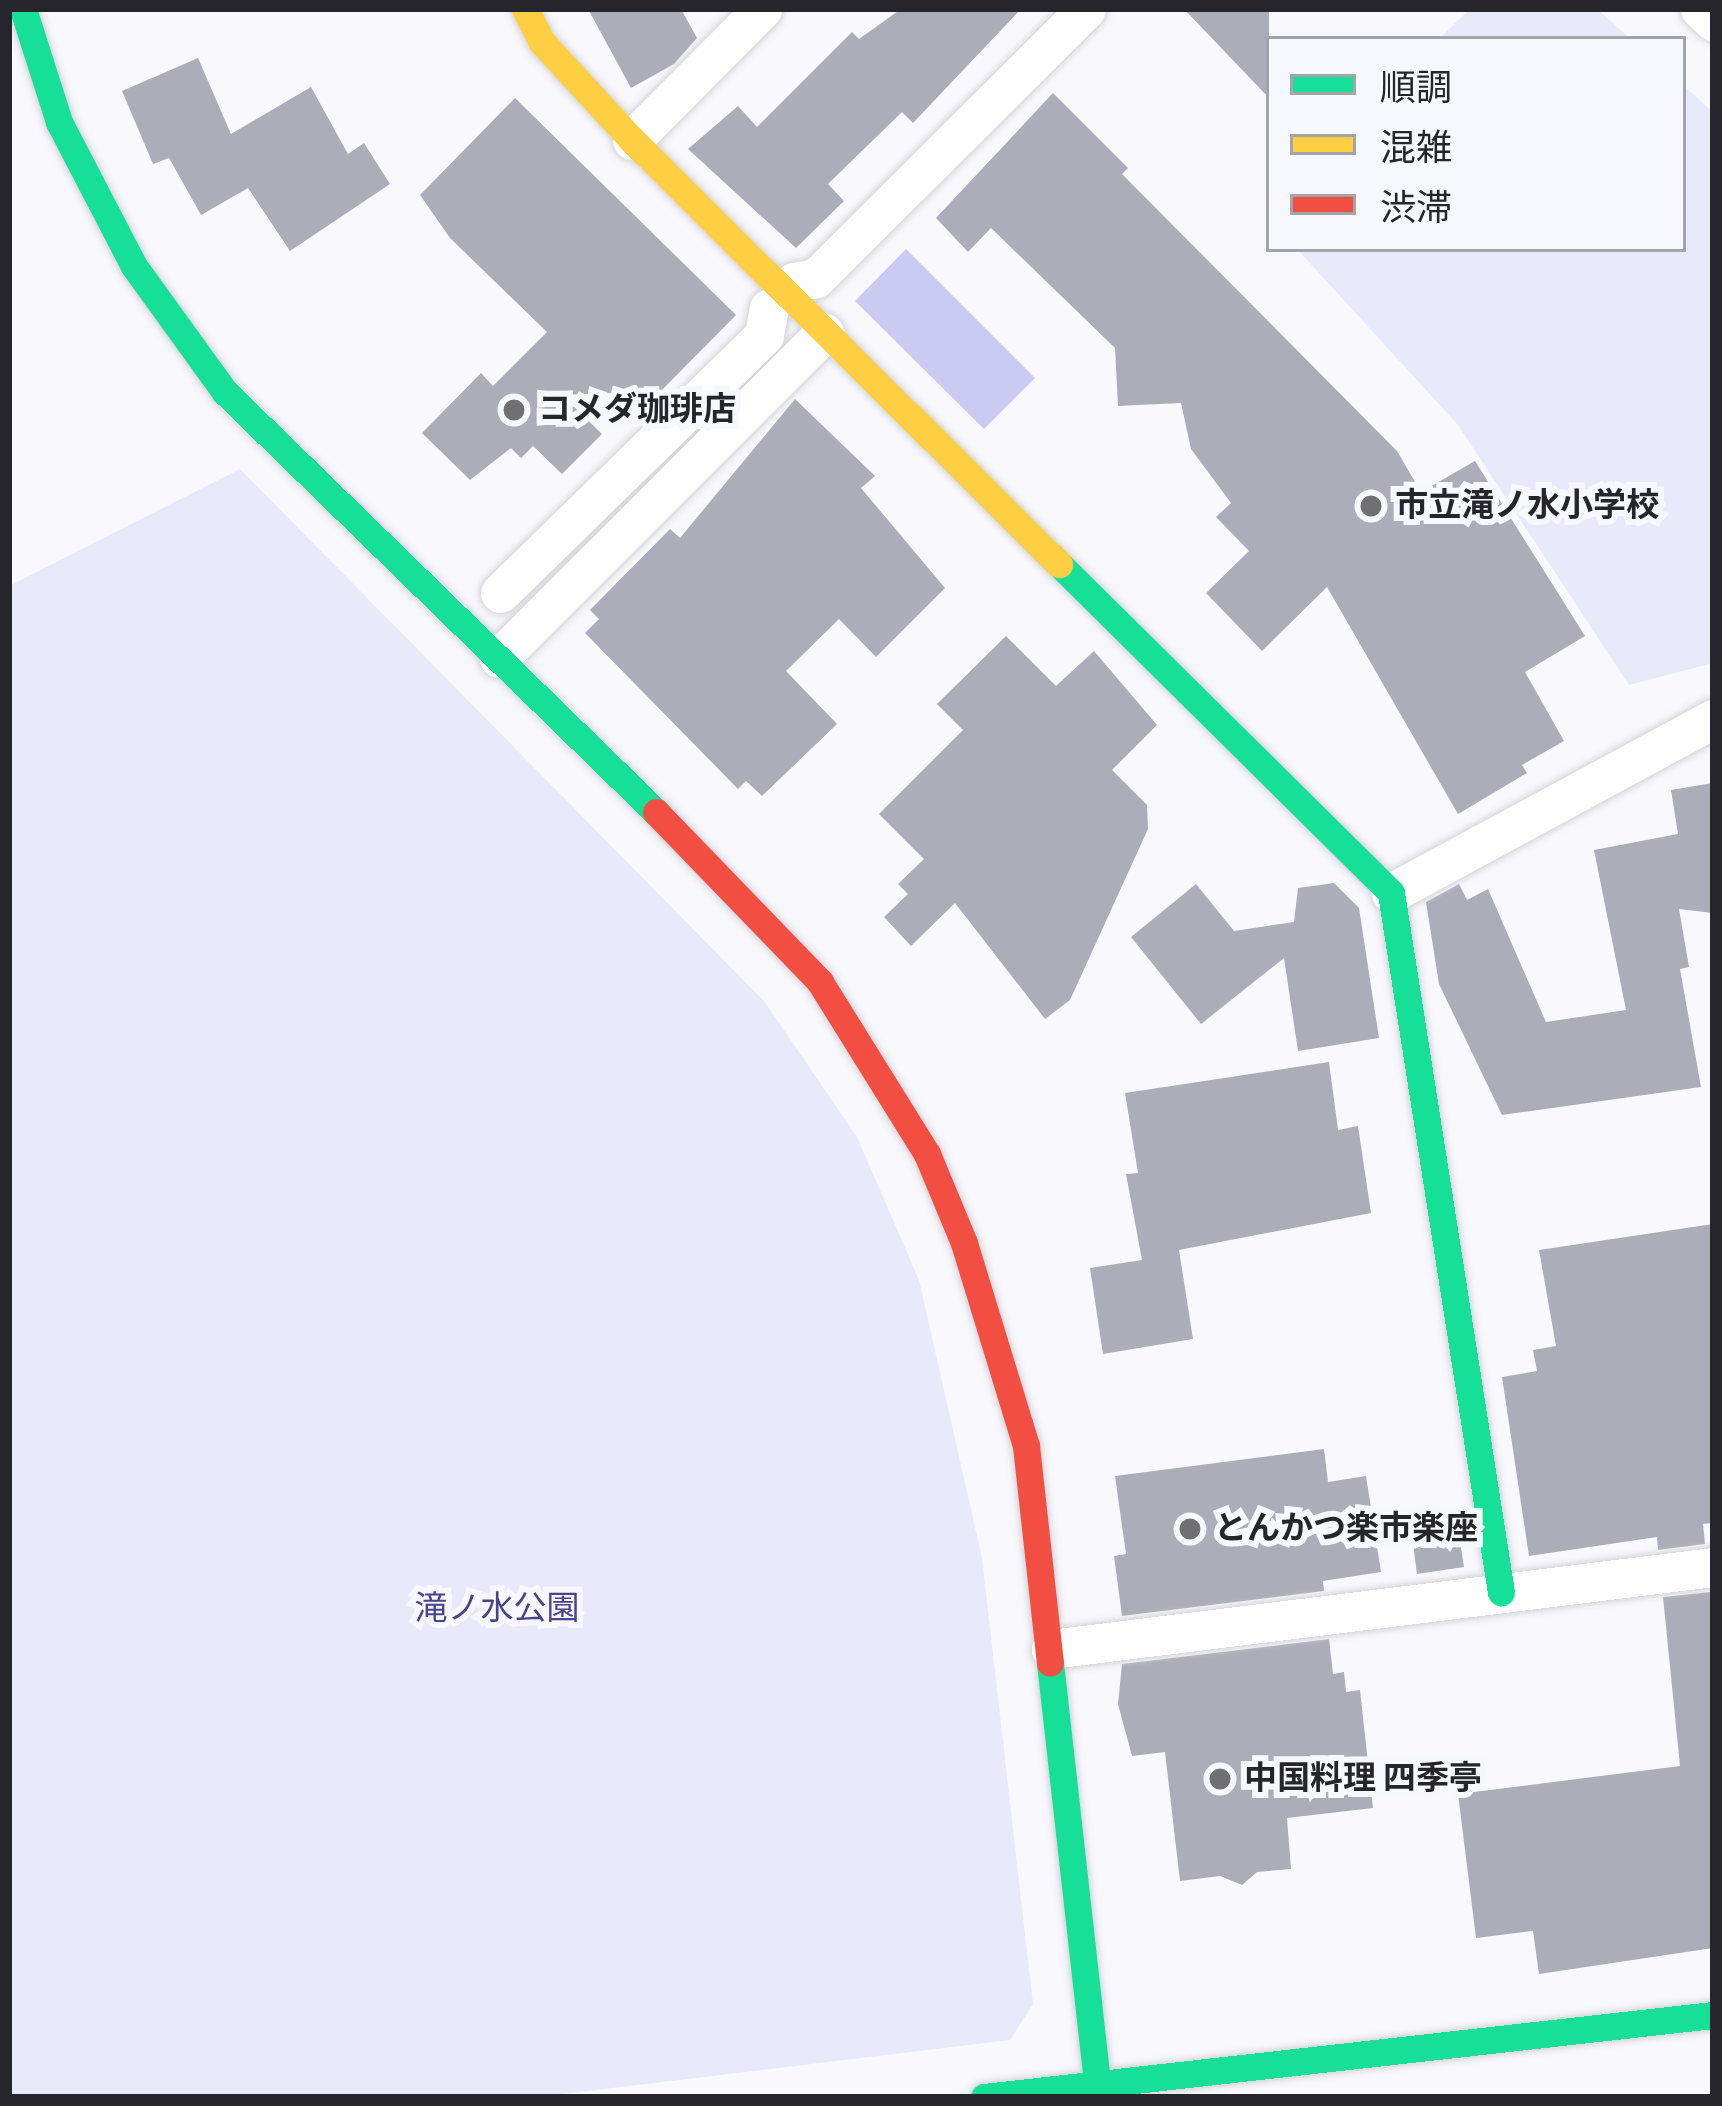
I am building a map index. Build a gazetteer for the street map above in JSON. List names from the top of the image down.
{
  "parks": ["滝ノ水公園"],
  "places": [
    "コメダ珈琲店",
    "市立滝ノ水小学校",
    "とんかつ楽市楽座",
    "中国料理 四季亭"
  ],
  "legend": ["順調", "混雑", "渋滞"]
}
